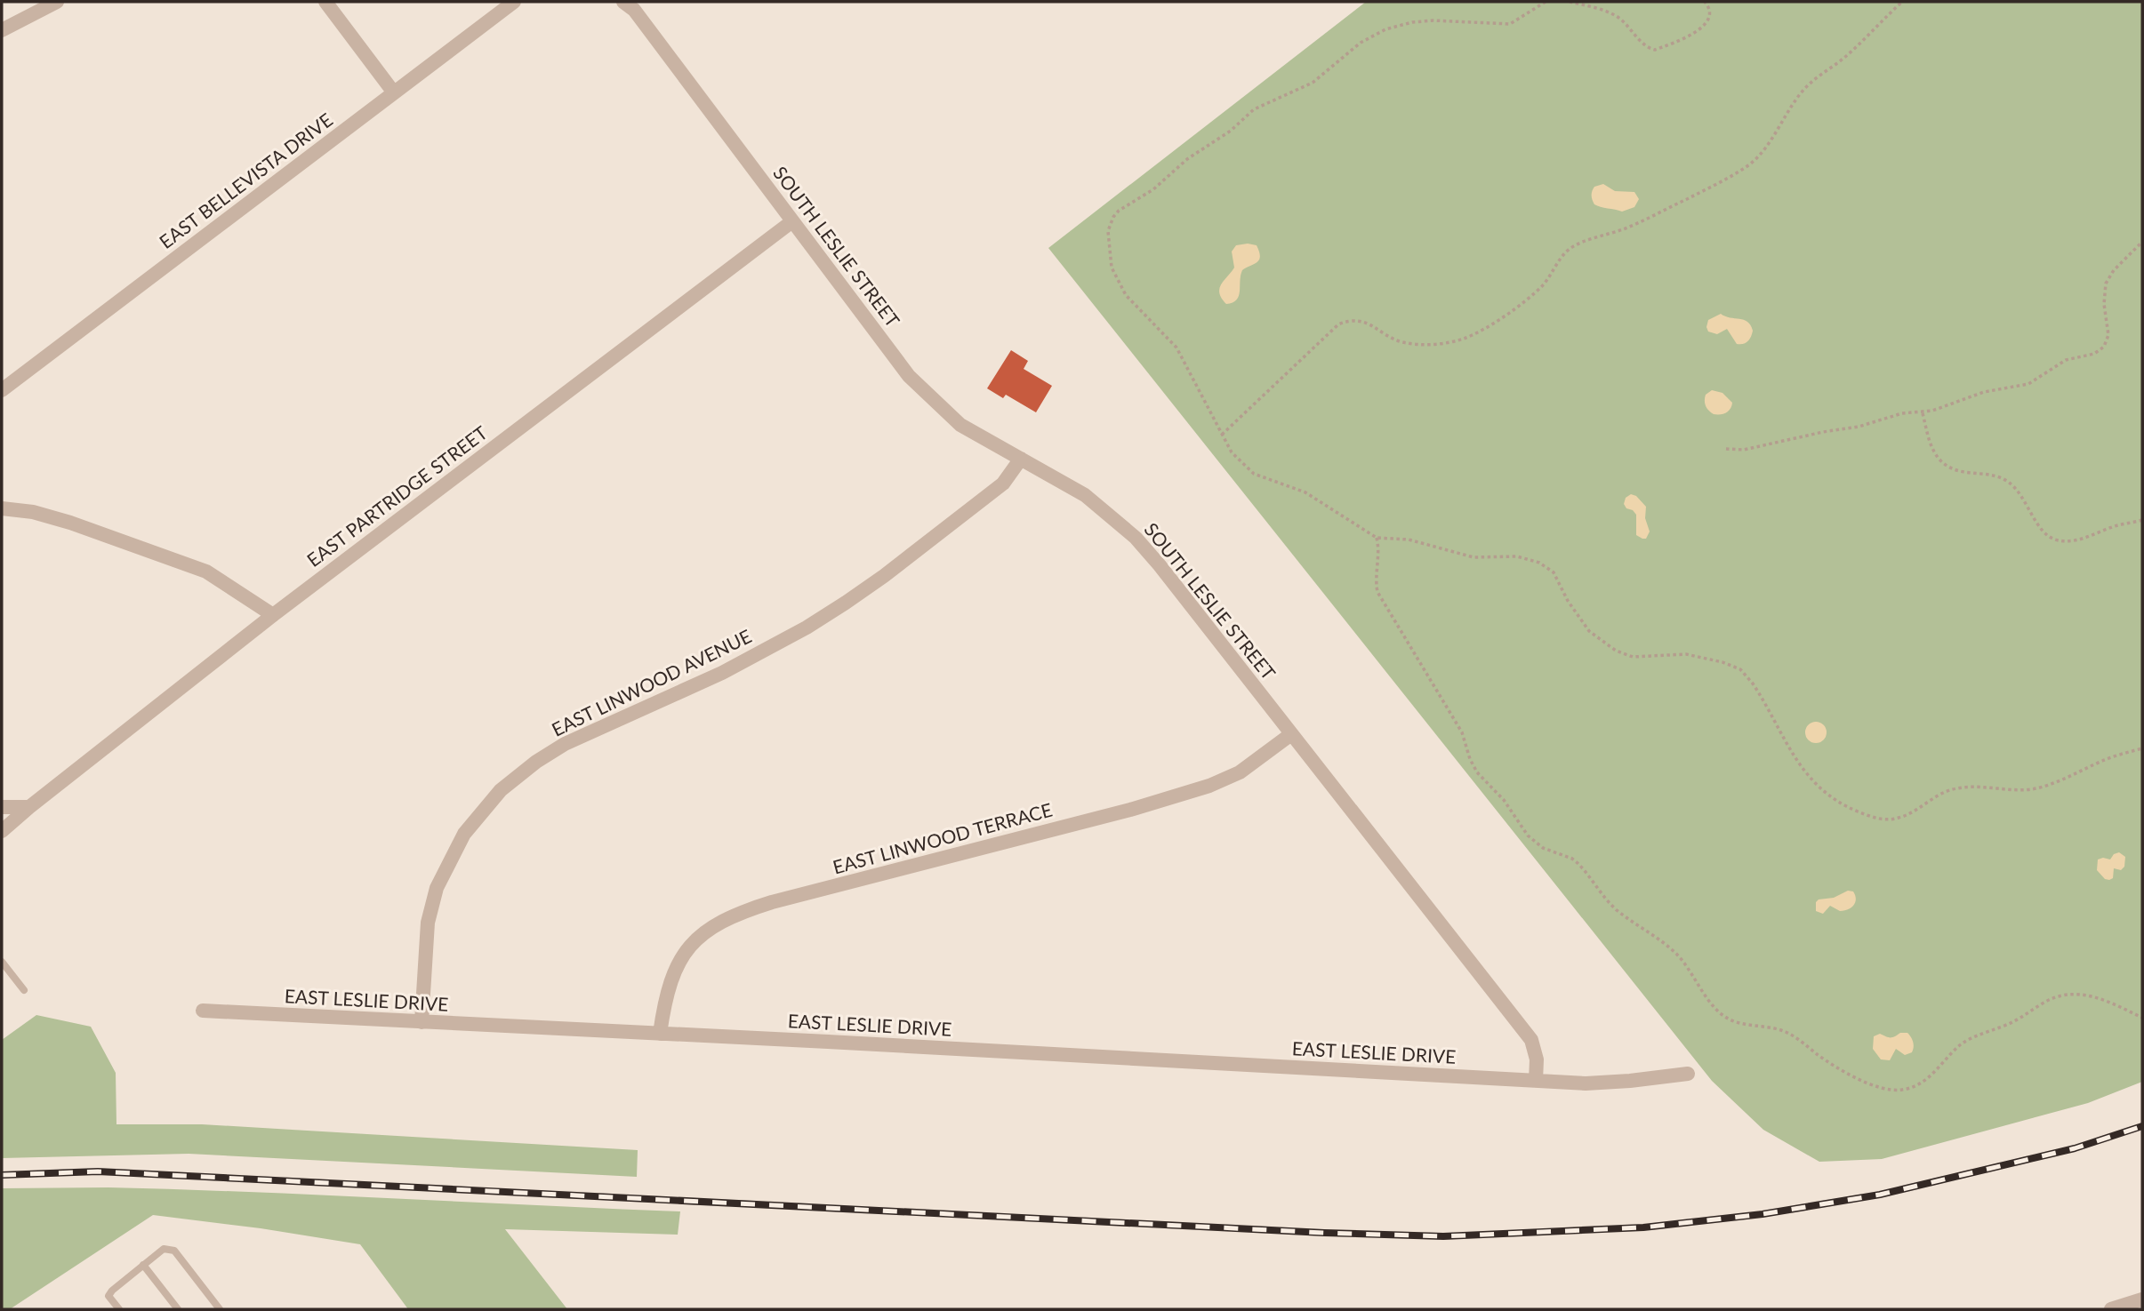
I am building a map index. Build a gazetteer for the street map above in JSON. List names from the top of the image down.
{
  "streets": {
    "street": [
      "EAST BELLEVISTA DRIVE",
      "SOUTH LESLIE STREET",
      "EAST PARTRIDGE STREET",
      "EAST LINWOOD AVENUE",
      "EAST LINWOOD TERRACE",
      "EAST LESLIE DRIVE"
    ]
  },
  "crossings": [
    ["SOUTH LESLIE STREET", "EAST PARTRIDGE STREET"],
    ["SOUTH LESLIE STREET", "EAST LINWOOD AVENUE"],
    ["SOUTH LESLIE STREET", "EAST LINWOOD TERRACE"],
    ["SOUTH LESLIE STREET", "EAST LESLIE DRIVE"],
    ["EAST LINWOOD AVENUE", "EAST LESLIE DRIVE"],
    ["EAST LINWOOD TERRACE", "EAST LESLIE DRIVE"]
  ]
}
